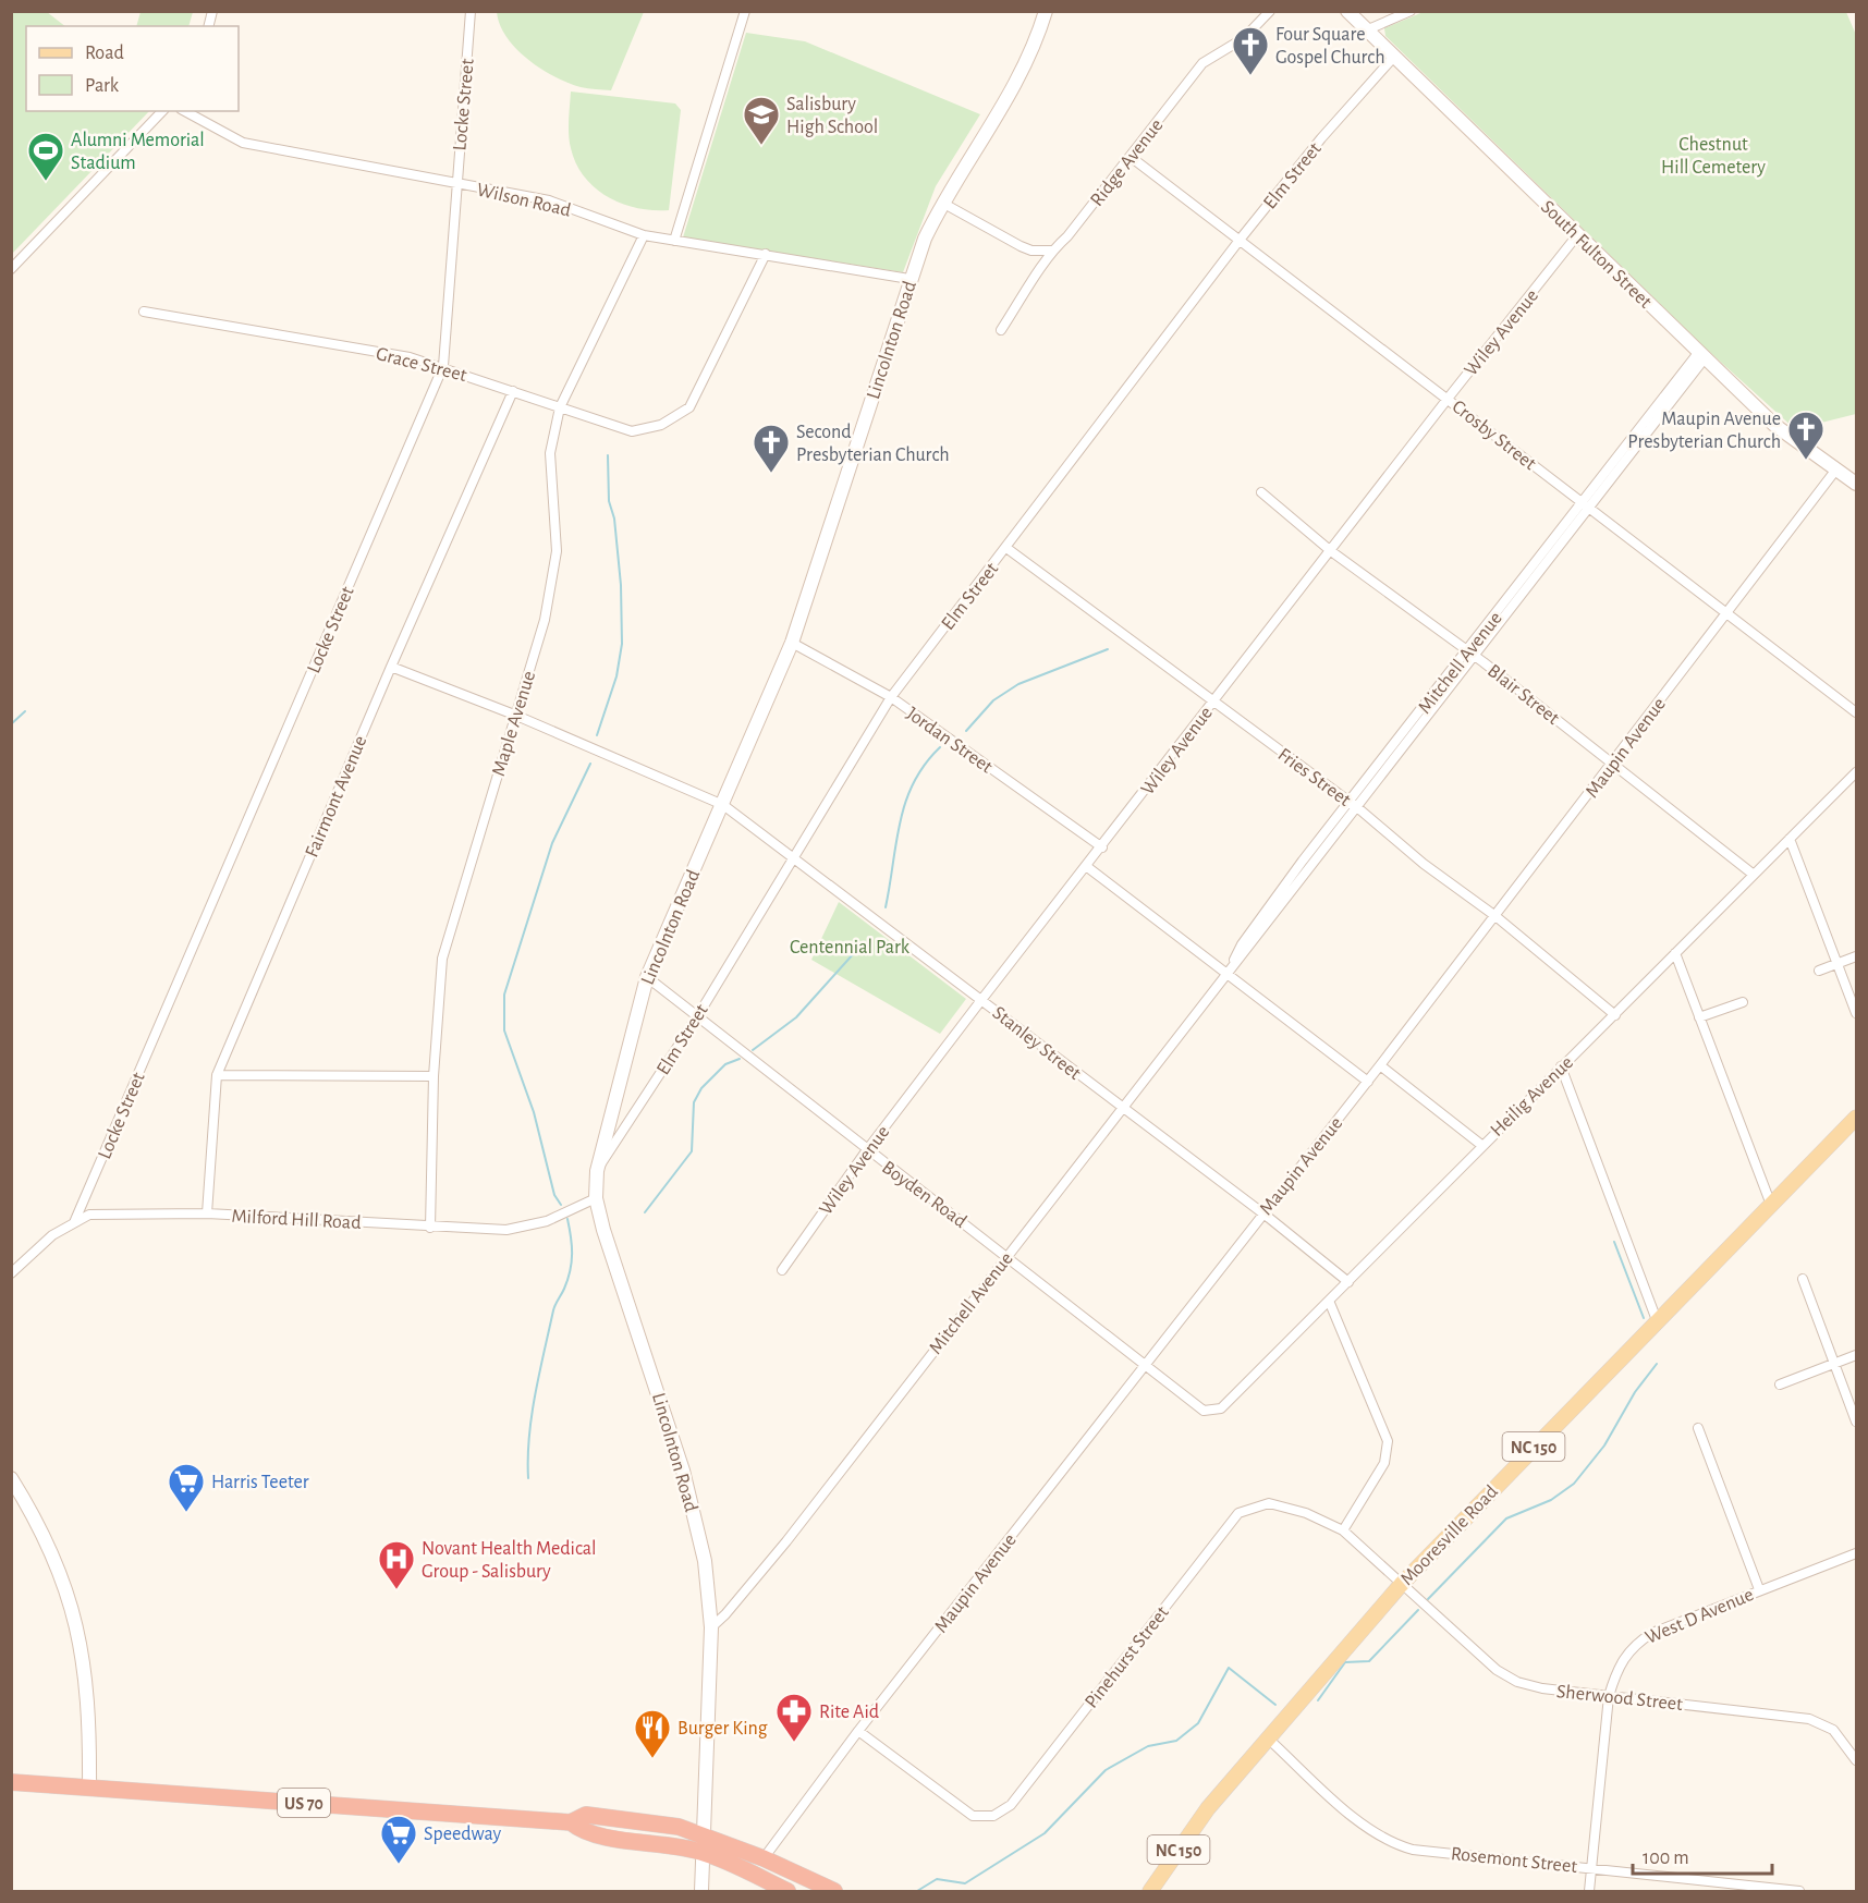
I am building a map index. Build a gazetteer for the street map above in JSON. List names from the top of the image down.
{
  "streets": {
    "highway": ["US 70"],
    "main road": ["NC 150", "Mooresville Road"],
    "street": [
      "Locke Street",
      "Ridge Avenue",
      "Elm Street",
      "Wilson Road",
      "South Fulton Street",
      "Wiley Avenue",
      "Lincolnton Road",
      "Grace Street",
      "Crosby Street",
      "Mitchell Avenue",
      "Blair Street",
      "Maple Avenue",
      "Jordan Street",
      "Maupin Avenue",
      "Fries Street",
      "Fairmont Avenue",
      "Stanley Street",
      "Heilig Avenue",
      "Boyden Road",
      "Milford Hill Road",
      "West D Avenue",
      "Pinehurst Street",
      "Sherwood Street",
      "Rosemont Street"
    ]
  },
  "crossings": [
    ["Locke Street", "Wilson Road"],
    ["Locke Street", "Grace Street"],
    ["Locke Street", "Milford Hill Road"],
    ["Ridge Avenue", "Crosby Street"],
    ["Elm Street", "South Fulton Street"],
    ["Elm Street", "Lincolnton Road"],
    ["Elm Street", "Crosby Street"],
    ["Elm Street", "Jordan Street"],
    ["Elm Street", "Fries Street"],
    ["Elm Street", "Stanley Street"],
    ["Elm Street", "Boyden Road"],
    ["Wilson Road", "Lincolnton Road"],
    ["Wilson Road", "Grace Street"],
    ["Wilson Road", "Maple Avenue"],
    ["South Fulton Street", "Wiley Avenue"],
    ["South Fulton Street", "Mitchell Avenue"],
    ["South Fulton Street", "Maupin Avenue"],
    ["Wiley Avenue", "Crosby Street"],
    ["Wiley Avenue", "Blair Street"],
    ["Wiley Avenue", "Jordan Street"],
    ["Wiley Avenue", "Fries Street"],
    ["Wiley Avenue", "Stanley Street"],
    ["Wiley Avenue", "Boyden Road"],
    ["Lincolnton Road", "Mitchell Avenue"],
    ["Lincolnton Road", "Jordan Street"],
    ["Lincolnton Road", "Stanley Street"],
    ["Lincolnton Road", "Boyden Road"],
    ["Lincolnton Road", "Milford Hill Road"],
    ["Lincolnton Road", "US 70"],
    ["Grace Street", "Maple Avenue"],
    ["Grace Street", "Fairmont Avenue"],
    ["Crosby Street", "Mitchell Avenue"],
    ["Crosby Street", "Maupin Avenue"],
    ["Mitchell Avenue", "Blair Street"],
    ["Mitchell Avenue", "Fries Street"],
    ["Mitchell Avenue", "Stanley Street"],
    ["Mitchell Avenue", "Boyden Road"],
    ["Blair Street", "Maupin Avenue"],
    ["Blair Street", "Heilig Avenue"],
    ["Maple Avenue", "Stanley Street"],
    ["Maple Avenue", "Milford Hill Road"],
    ["Maupin Avenue", "Fries Street"],
    ["Maupin Avenue", "Stanley Street"],
    ["Maupin Avenue", "Boyden Road"],
    ["Maupin Avenue", "Pinehurst Street"],
    ["Maupin Avenue", "US 70"],
    ["Fries Street", "Heilig Avenue"],
    ["Fairmont Avenue", "Stanley Street"],
    ["Fairmont Avenue", "Milford Hill Road"],
    ["Stanley Street", "Heilig Avenue"],
    ["Heilig Avenue", "Boyden Road"],
    ["Mooresville Road", "Pinehurst Street"],
    ["Mooresville Road", "Sherwood Street"],
    ["Mooresville Road", "Rosemont Street"],
    ["West D Avenue", "Sherwood Street"],
    ["West D Avenue", "Rosemont Street"],
    ["Pinehurst Street", "Sherwood Street"]
  ],
  "parks": ["Chestnut Hill Cemetery", "Centennial Park"],
  "places": {
    "church": ["Four Square Gospel Church", "Maupin Avenue Presbyterian Church", "Second Presbyterian Church"],
    "school or university": ["Salisbury High School"],
    "sports": ["Alumni Memorial Stadium"],
    "supermarket": ["Harris Teeter", "Speedway"],
    "hospital": ["Novant Health Medical Group - Salisbury"],
    "pharmacy": ["Rite Aid"],
    "restaurant": ["Burger King"]
  },
  "legend": ["Road", "Park"],
  "scale_bar": "100 m"
}
